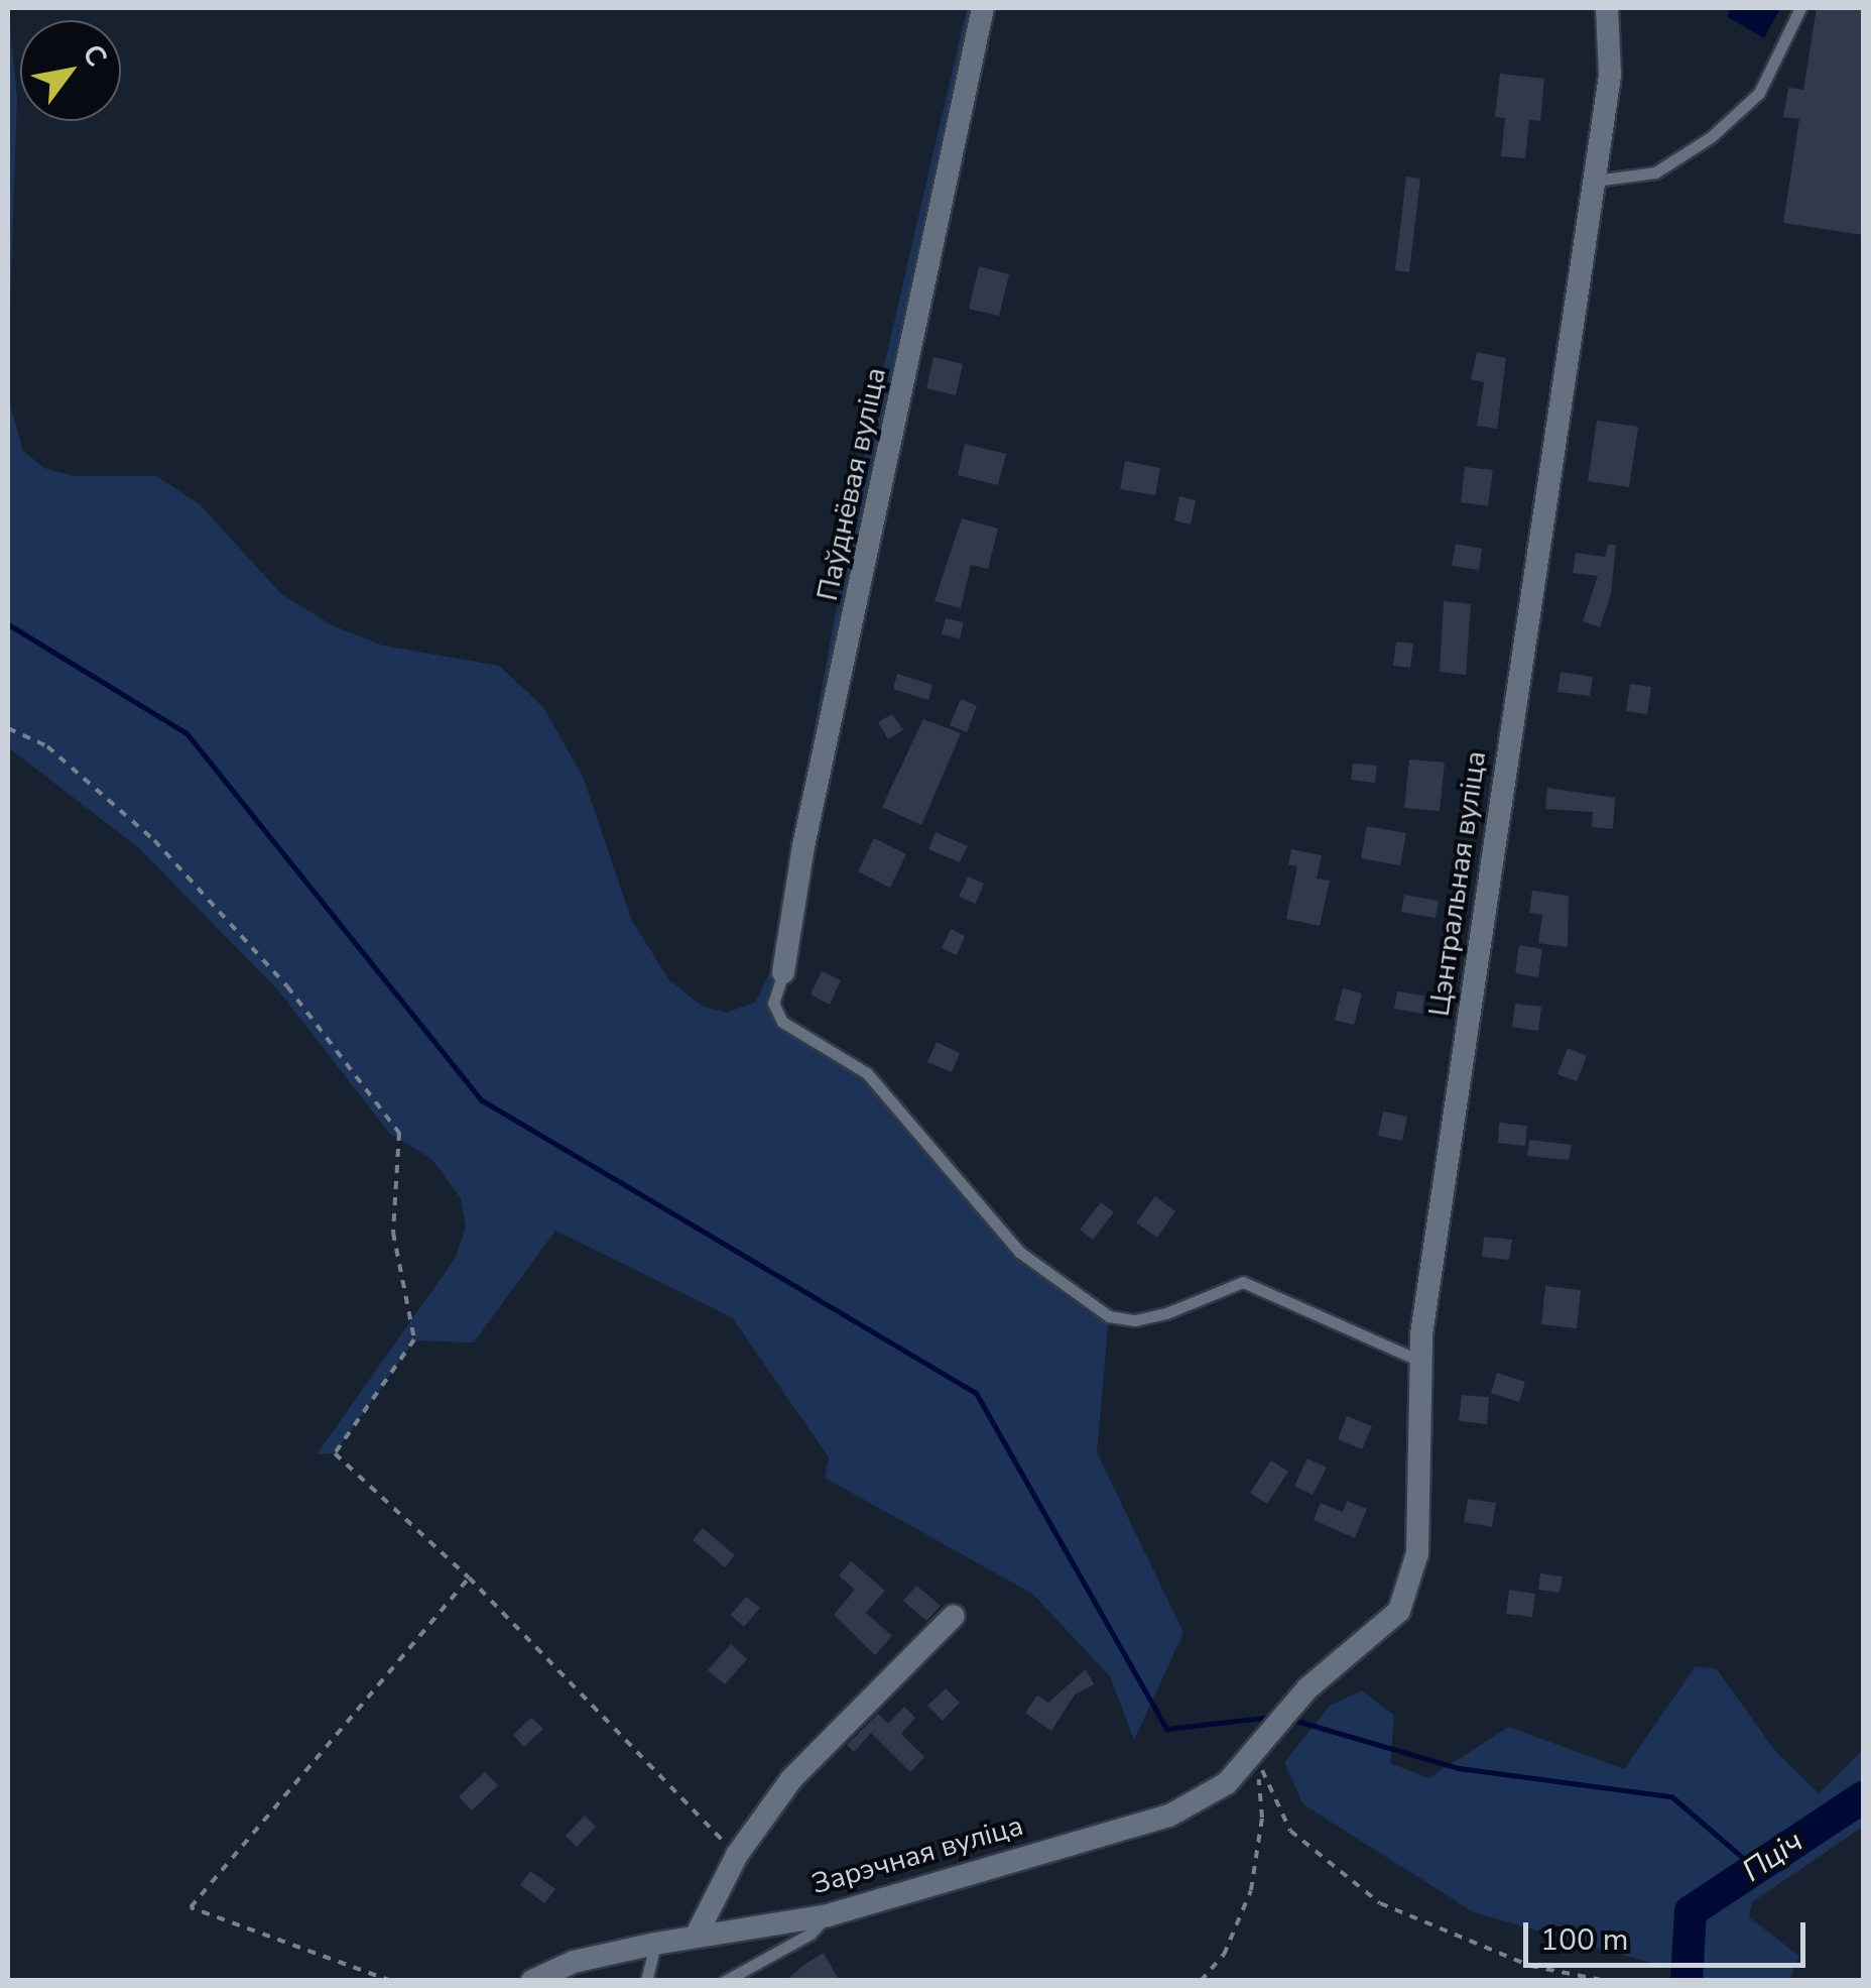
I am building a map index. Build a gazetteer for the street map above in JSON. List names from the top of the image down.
{
  "streets": {
    "street": ["Паўднёвая вуліца", "Цэнтральная вуліца", "Зарэчная вуліца"]
  },
  "crossings": [
    ["Цэнтральная вуліца", "Зарэчная вуліца"]
  ],
  "water": ["Пціч"],
  "scale_bar": "100 m",
  "north": "top right"
}
